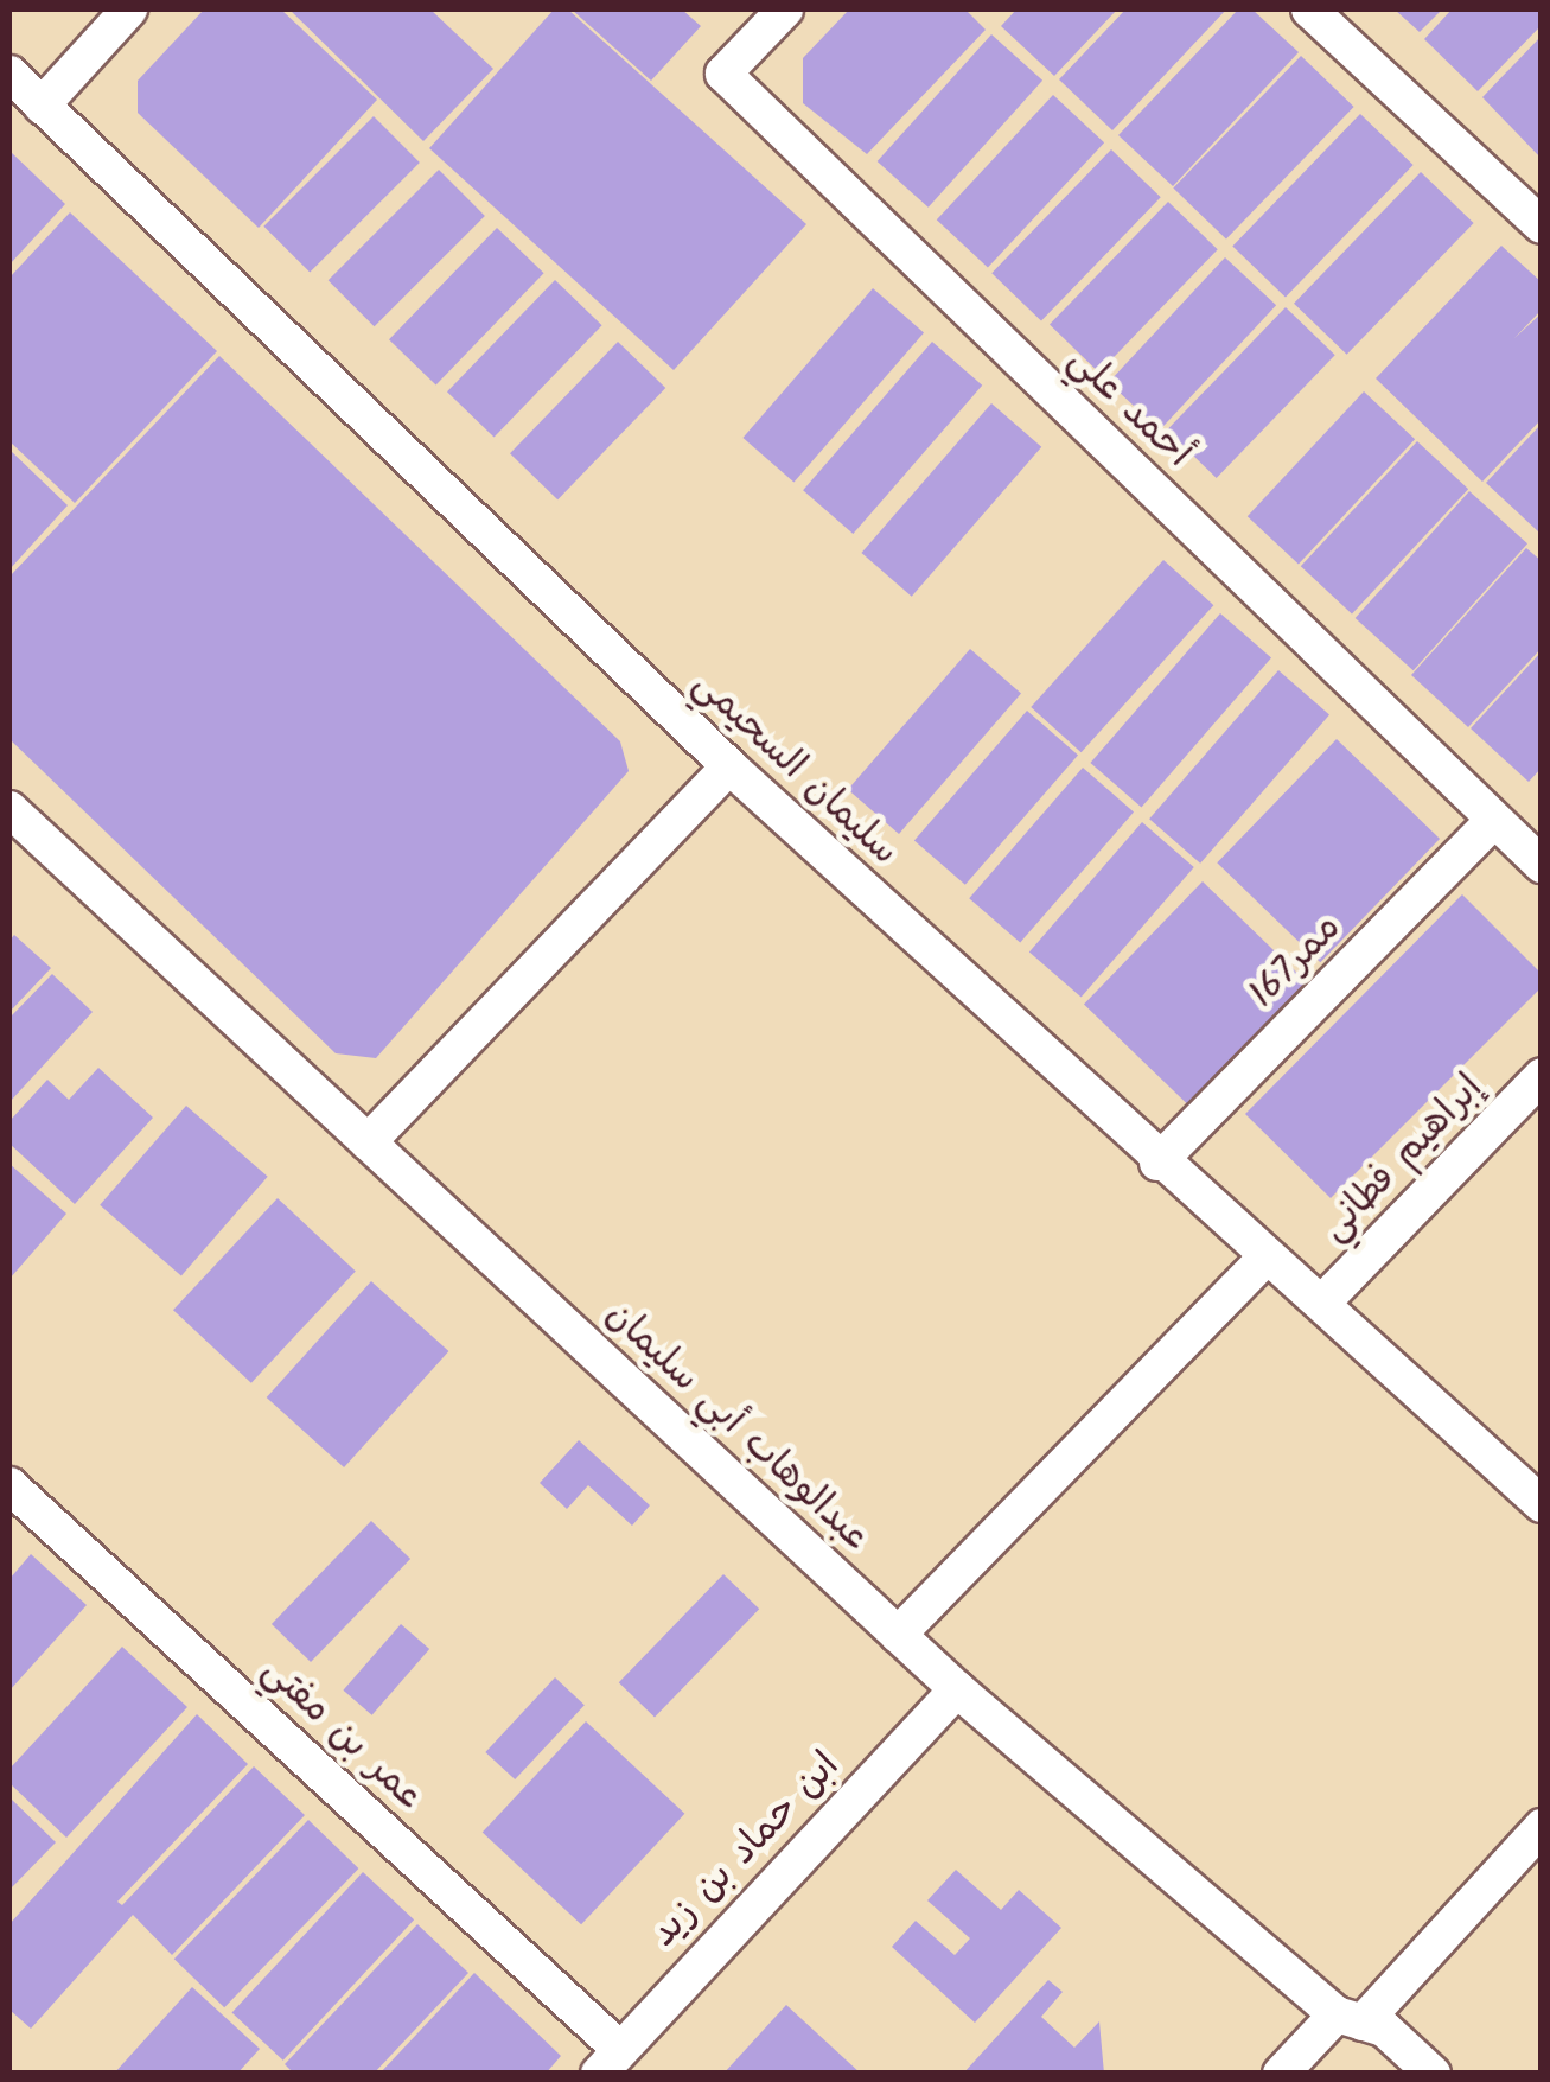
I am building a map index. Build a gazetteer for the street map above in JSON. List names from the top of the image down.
{
  "streets": {
    "street": [
      "أحمد علي",
      "سليمان السحيمي",
      "ممر167",
      "إبراهيم فطاني",
      "عبدالوهاب أبي سليمان",
      "عمر بن مفتي",
      "ابن حماد بن زيد"
    ]
  },
  "crossings": [
    ["أحمد علي", "ممر167"],
    ["سليمان السحيمي", "ممر167"],
    ["سليمان السحيمي", "إبراهيم فطاني"],
    ["عبدالوهاب أبي سليمان", "ابن حماد بن زيد"],
    ["عمر بن مفتي", "ابن حماد بن زيد"]
  ]
}
